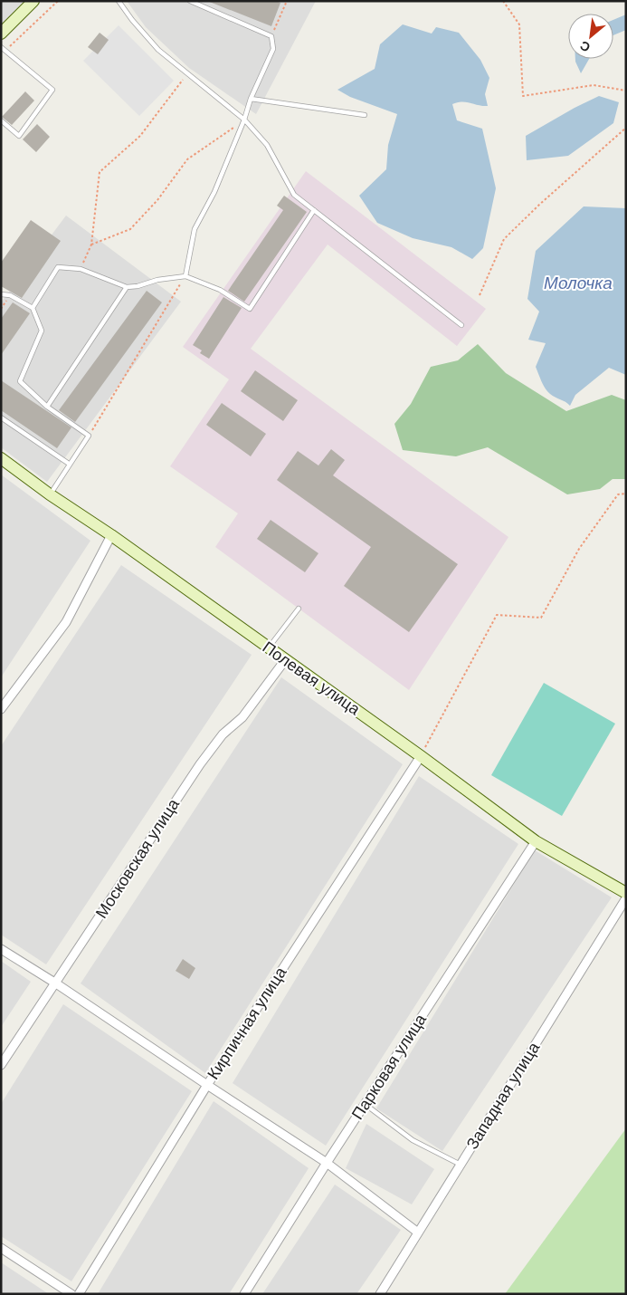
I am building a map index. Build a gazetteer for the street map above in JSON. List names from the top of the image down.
{
  "streets": {
    "street": [
      "Полевая улица",
      "Московская улица",
      "Кирпичная улица",
      "Парковая улица",
      "Западная улица"
    ]
  },
  "crossings": [
    ["Полевая улица", "Московская улица"],
    ["Полевая улица", "Кирпичная улица"],
    ["Полевая улица", "Парковая улица"]
  ],
  "water": ["Молочка"],
  "north": "bottom left"
}
